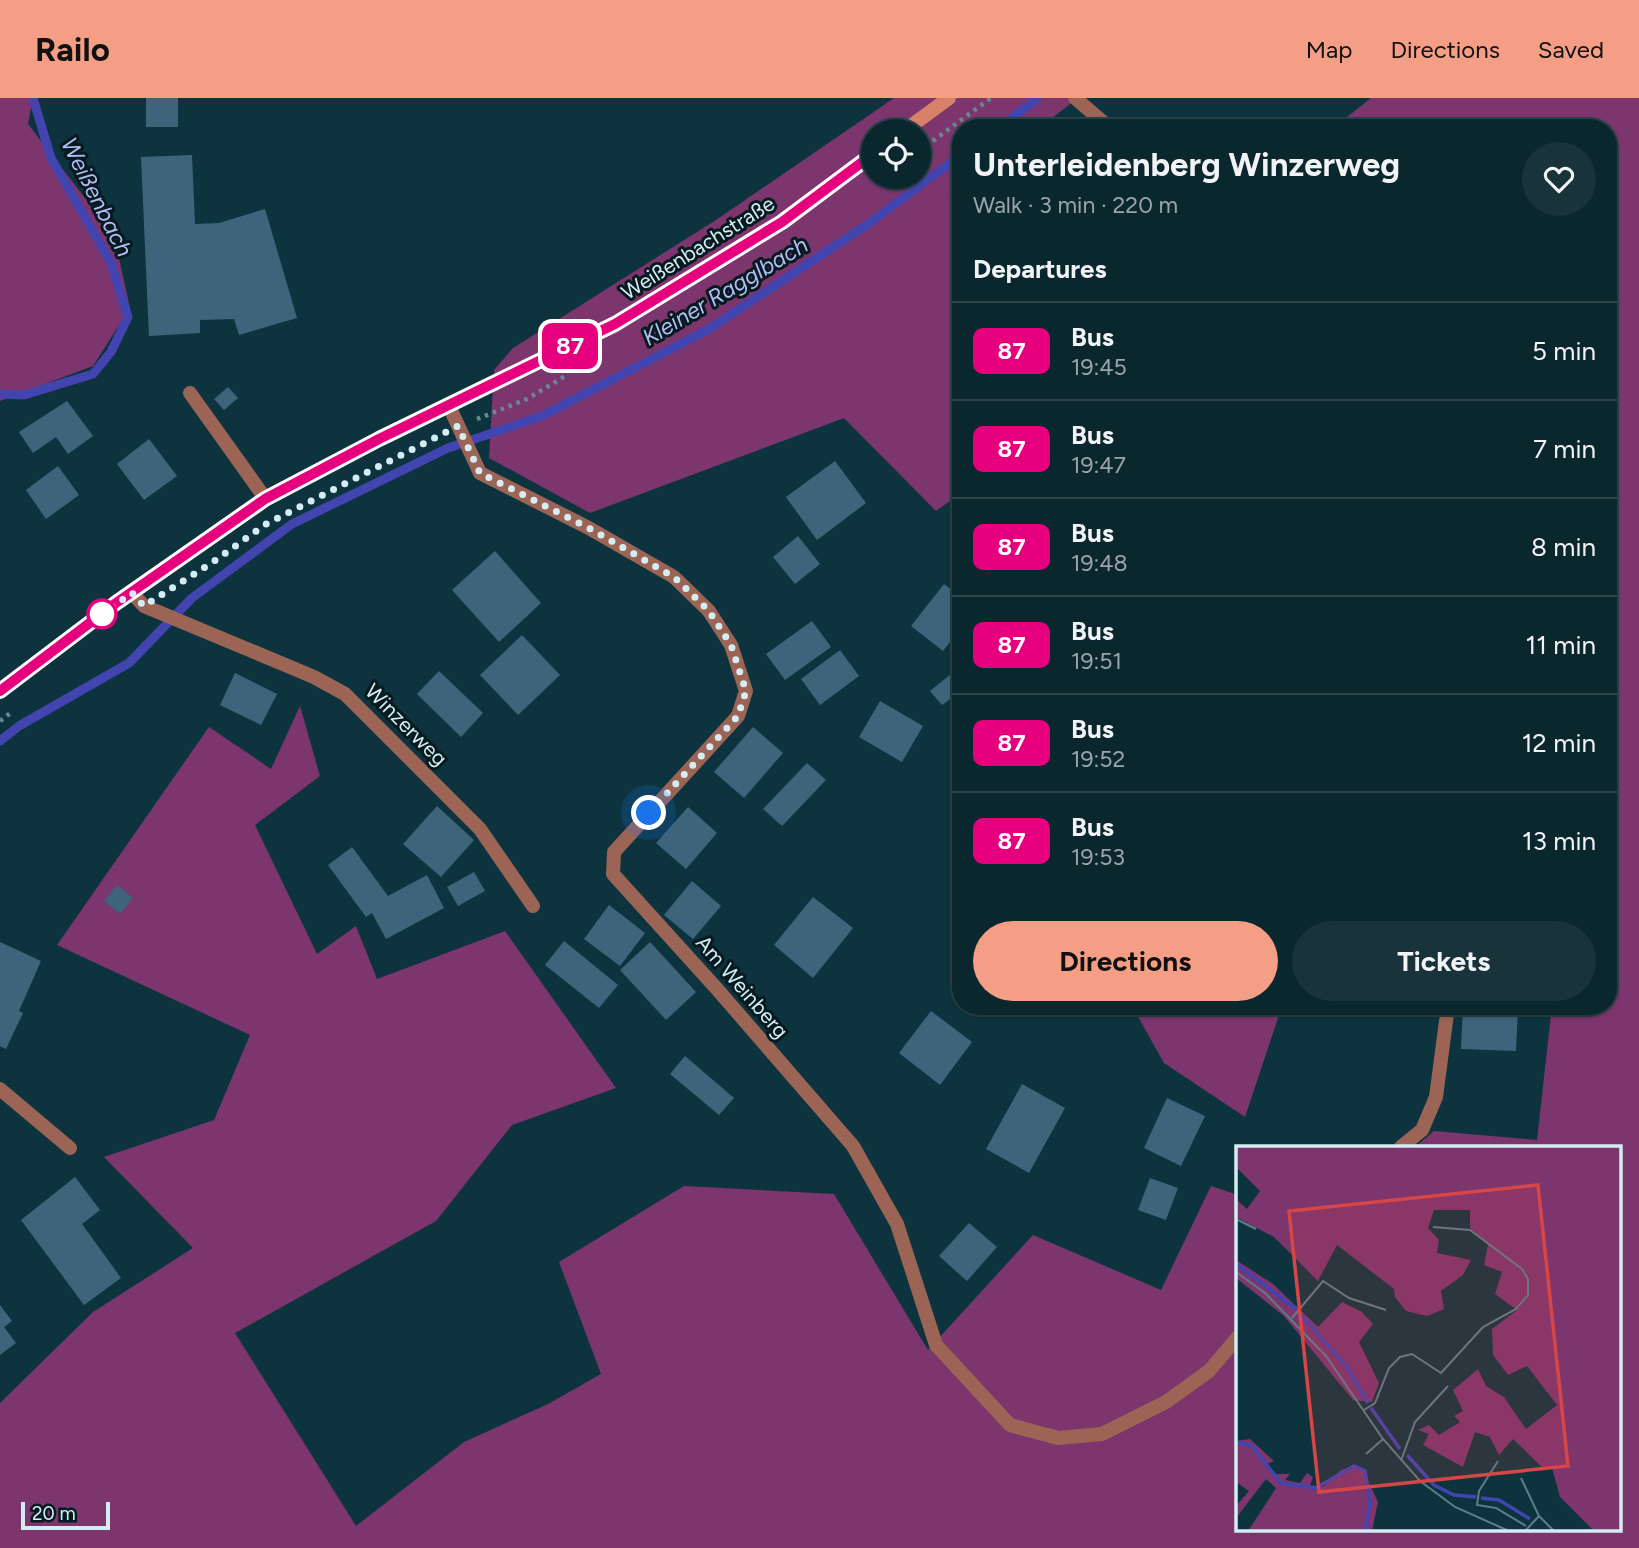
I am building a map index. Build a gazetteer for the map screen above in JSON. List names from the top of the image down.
{
  "streets": {
    "main road": ["Weißenbachstraße"],
    "lane": ["Winzerweg", "Am Weinberg"]
  },
  "crossings": [
    ["Weißenbachstraße", "Winzerweg"],
    ["Weißenbachstraße", "Am Weinberg"]
  ],
  "water": ["Weißenbach", "Kleiner Ragglbach"],
  "lines": ["bus line 87"],
  "scale_bar": "20 m",
  "page": {
    "header": "Railo",
    "nav": ["Map", "Directions", "Saved"],
    "on_map": "87",
    "heading": [
      ["Unterleidenberg Winzerweg", "Walk · 3 min · 220 m"],
      "Departures"
    ],
    "list": [
      {
        "mark": "87",
        "name": "Bus",
        "note": "19:45",
        "value": "5 min"
      },
      {
        "mark": "87",
        "name": "Bus",
        "note": "19:47",
        "value": "7 min"
      },
      {
        "mark": "87",
        "name": "Bus",
        "note": "19:48",
        "value": "8 min"
      },
      {
        "mark": "87",
        "name": "Bus",
        "note": "19:51",
        "value": "11 min"
      },
      {
        "mark": "87",
        "name": "Bus",
        "note": "19:52",
        "value": "12 min"
      },
      {
        "mark": "87",
        "name": "Bus",
        "note": "19:53",
        "value": "13 min"
      }
    ],
    "buttons": ["Directions", "Tickets"],
    "scale": "20 m"
  }
}
